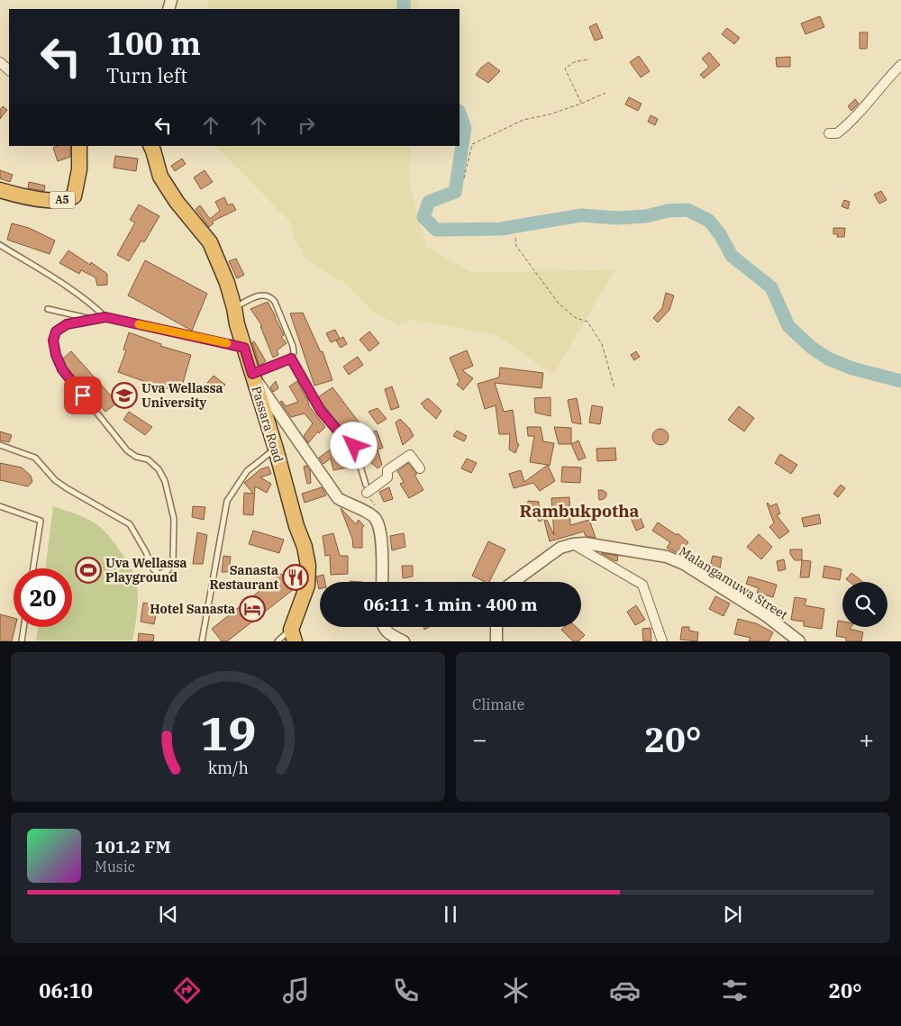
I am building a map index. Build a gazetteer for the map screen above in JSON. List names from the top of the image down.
{
  "streets": {
    "highway": ["A5", "Passara Road"],
    "street": ["Malangamuwa Street"]
  },
  "districts": ["Rambukpotha"],
  "places": {
    "school or university": ["Uva Wellassa University"],
    "sports": ["Uva Wellassa Playground"],
    "restaurant": ["Sanasta Restaurant"],
    "hotel": ["Hotel Sanasta"]
  },
  "page": {
    "turn": ["100 m", "Turn left"],
    "limit": "20",
    "trip": "06:11 · 1 min · 400 m",
    "tile": "Climate",
    "heat": ["−", "20°", "+"],
    "song": ["101.2 FM", "Music"],
    "tabs": ["06:10", "20°"],
    "gauge": ["19", "km/h"]
  }
}
